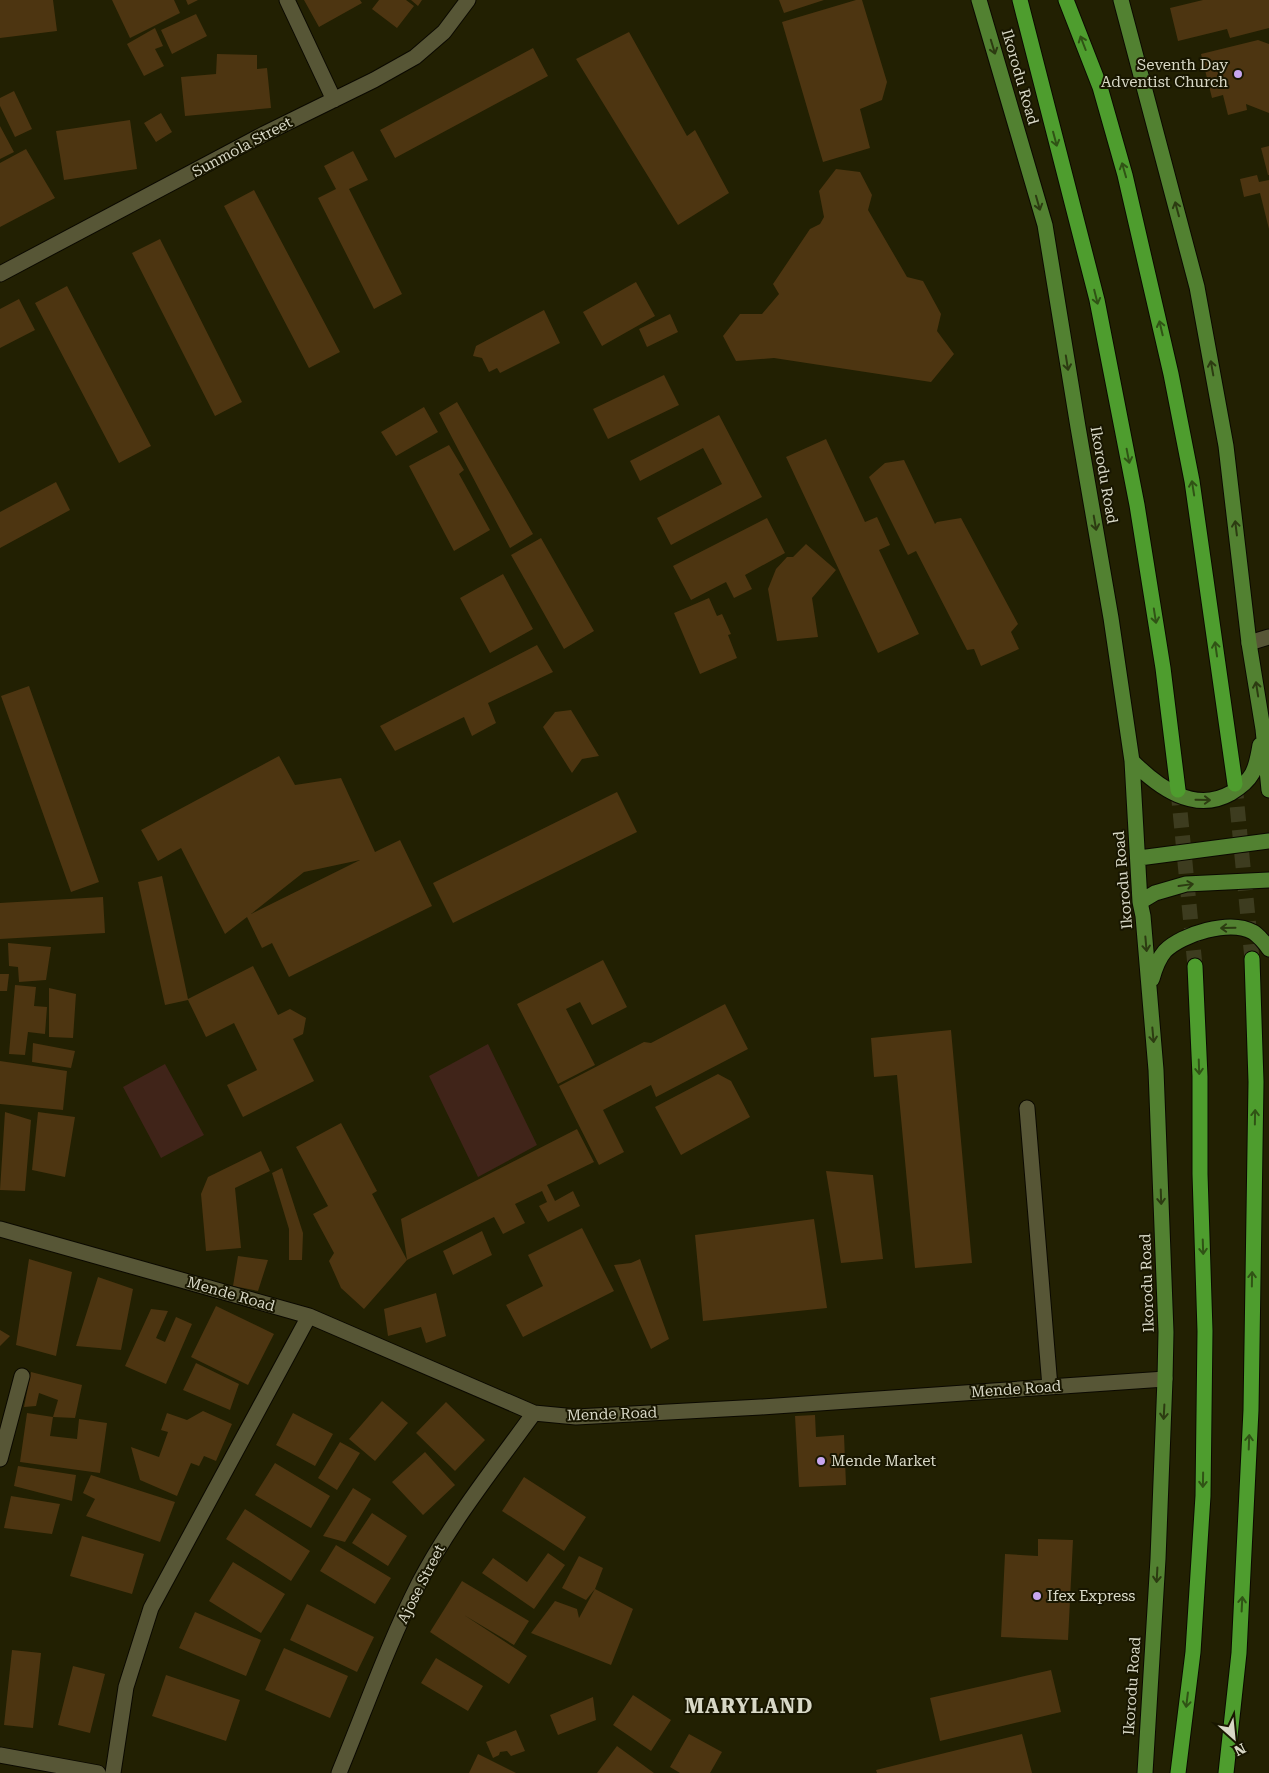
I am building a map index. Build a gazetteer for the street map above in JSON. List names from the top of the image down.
{
  "streets": {
    "highway": ["Ikorodu Road"],
    "street": ["Sunmola Street", "Mende Road", "Ajose Street"]
  },
  "crossings": [
    ["Ikorodu Road", "Mende Road"],
    ["Mende Road", "Ajose Street"]
  ],
  "districts": ["MARYLAND"],
  "places": ["Seventh Day Adventist Church", "Mende Market", "Ifex Express"],
  "north": "bottom right"
}
